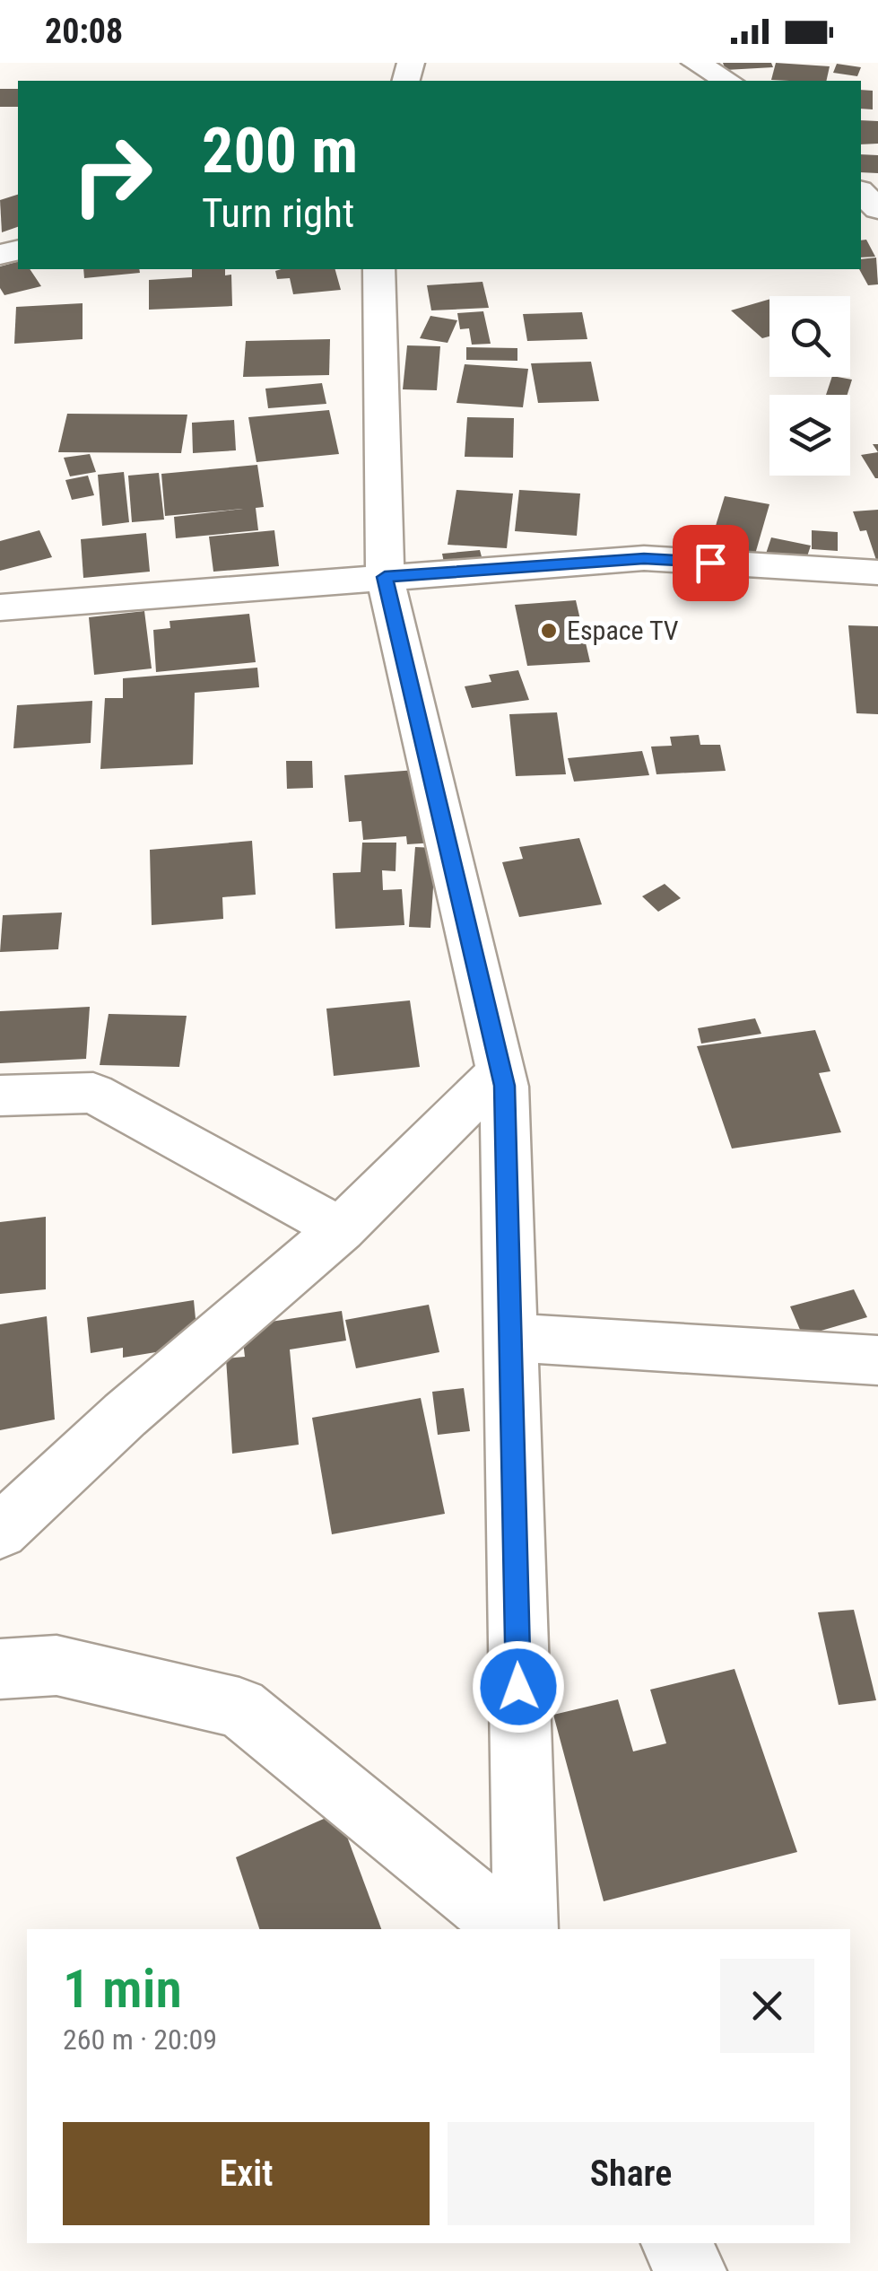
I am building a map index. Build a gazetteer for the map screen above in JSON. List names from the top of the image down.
{
  "places": ["Espace TV"],
  "page": {
    "status": "20:08",
    "turn": ["200 m", "Turn right"],
    "heading": ["1 min", "260 m · 20:09"],
    "buttons": ["Exit", "Share"]
  }
}
